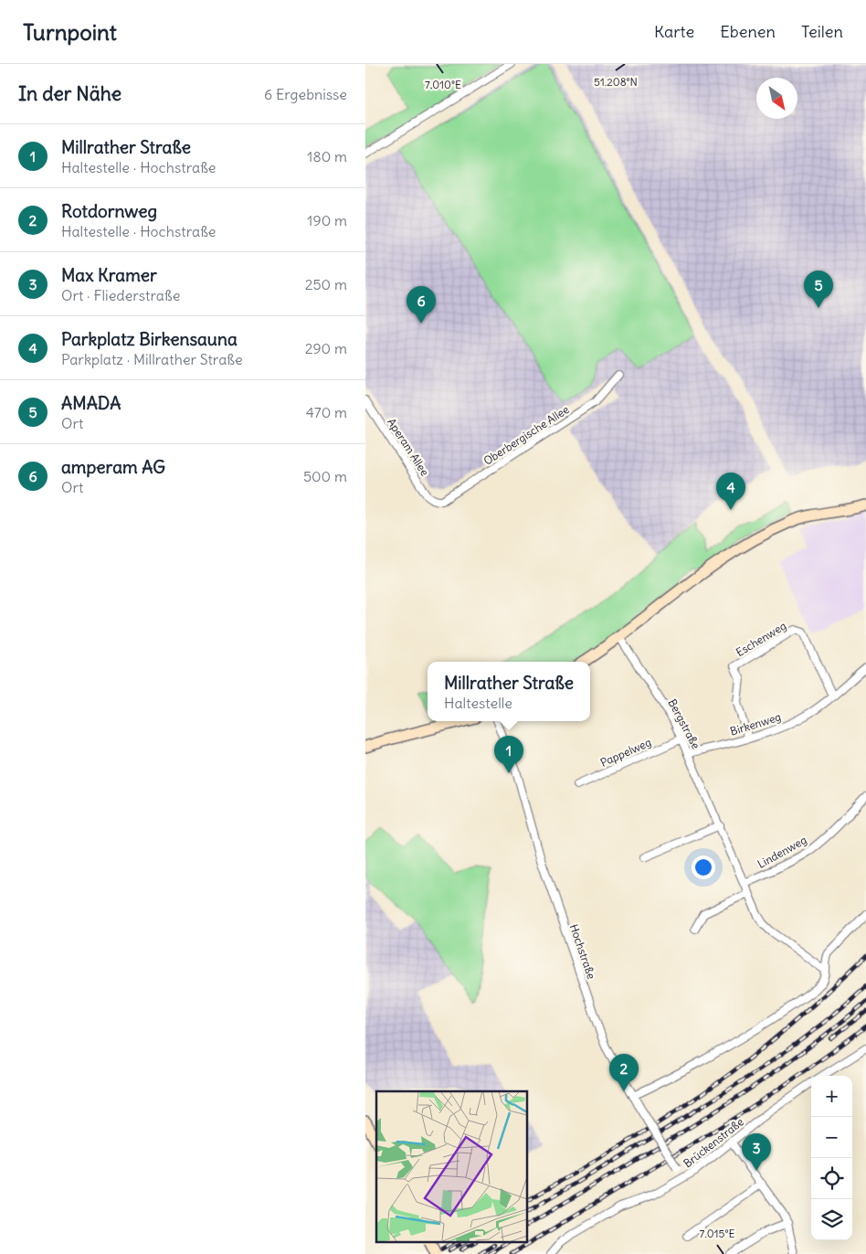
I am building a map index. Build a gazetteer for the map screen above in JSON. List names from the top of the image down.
{
  "streets": {
    "street": [
      "Oberbergische Allee",
      "Aperam Allee",
      "Eschenweg",
      "Bergstraße",
      "Birkenweg",
      "Pappelweg",
      "Lindenweg",
      "Hochstraße",
      "Brückenstraße"
    ]
  },
  "crossings": [
    ["Oberbergische Allee", "Aperam Allee"],
    ["Eschenweg", "Birkenweg"],
    ["Bergstraße", "Birkenweg"],
    ["Bergstraße", "Pappelweg"],
    ["Bergstraße", "Lindenweg"],
    ["Hochstraße", "Brückenstraße"]
  ],
  "north": "bottom right",
  "page": {
    "header": "Turnpoint",
    "nav": ["Karte", "Ebenen", "Teilen"],
    "heading": ["In der Nähe", "6 Ergebnisse"],
    "list": [
      {
        "mark": "1",
        "name": "Millrather Straße",
        "note": "Haltestelle · Hochstraße",
        "value": "180 m"
      },
      {
        "mark": "2",
        "name": "Rotdornweg",
        "note": "Haltestelle · Hochstraße",
        "value": "190 m"
      },
      {
        "mark": "3",
        "name": "Max Kramer",
        "note": "Ort · Fliederstraße",
        "value": "250 m"
      },
      {
        "mark": "4",
        "name": "Parkplatz Birkensauna",
        "note": "Parkplatz · Millrather Straße",
        "value": "290 m"
      },
      {
        "mark": "5",
        "name": "AMADA",
        "note": "Ort",
        "value": "470 m"
      },
      {
        "mark": "6",
        "name": "amperam AG",
        "note": "Ort",
        "value": "500 m"
      }
    ],
    "pins": [
      "5",
      "6",
      "4",
      "1",
      "2",
      "3"
    ],
    "popup": ["Millrather Straße", "Haltestelle"],
    "map_buttons": ["+", "−"]
  },
  "coordinates": ["51.208°N", "7.010°E", "7.015°E"]
}
